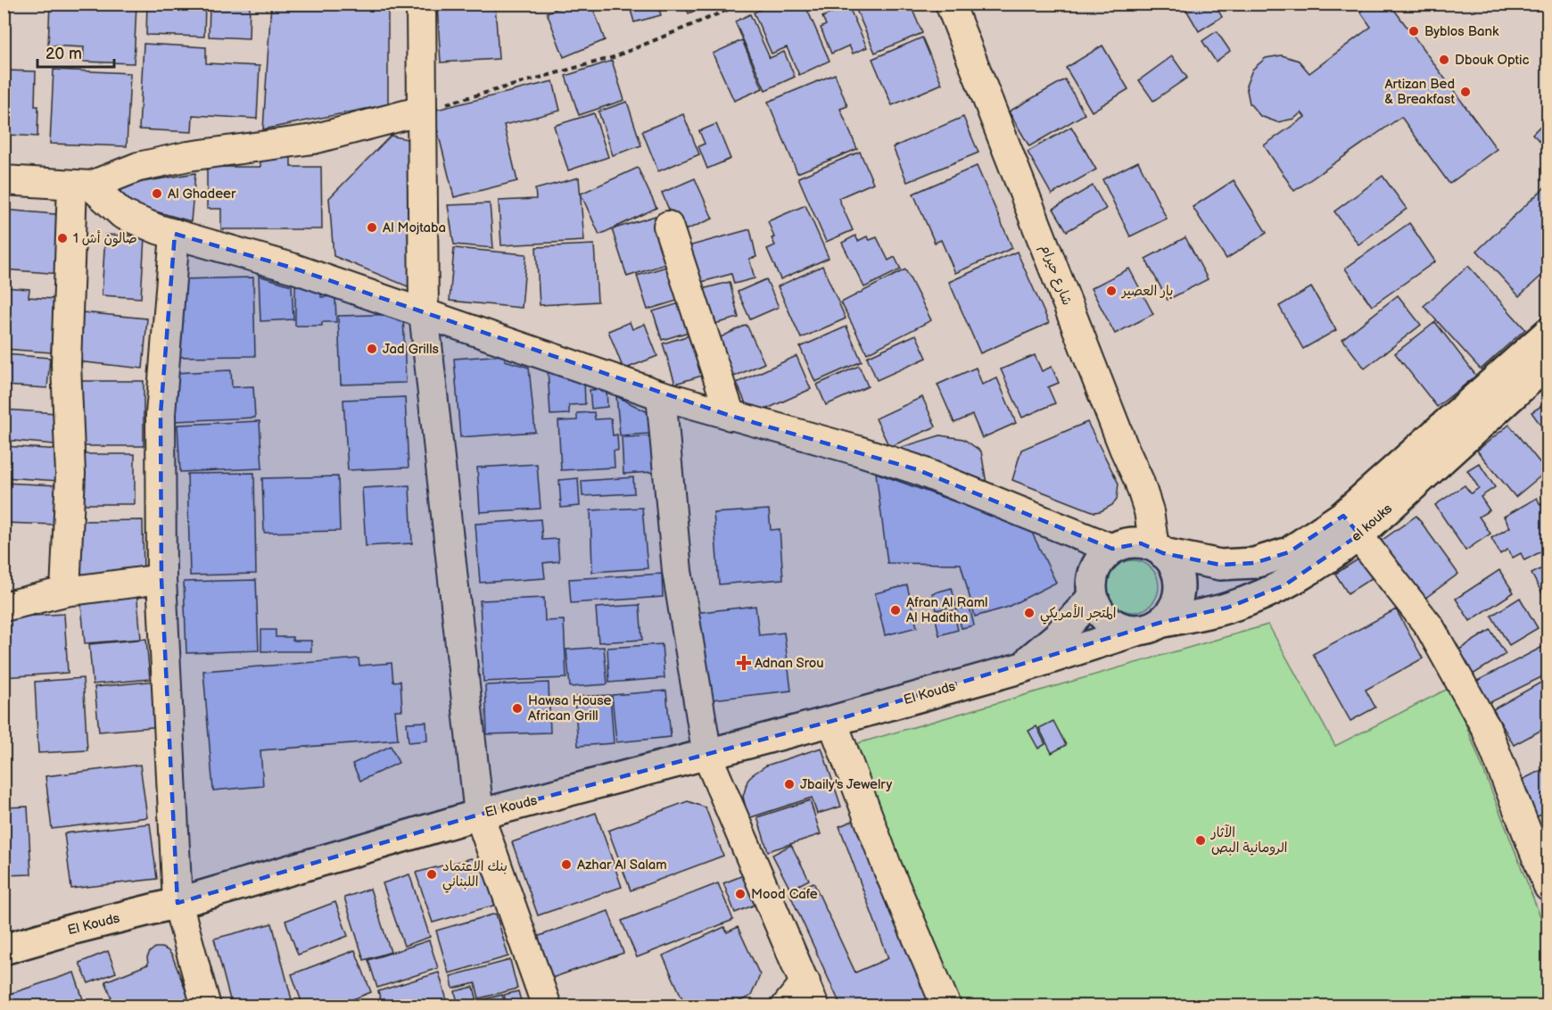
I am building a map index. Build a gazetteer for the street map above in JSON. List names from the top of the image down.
{
  "streets": {
    "main road": ["el kouks", "El Kouds"],
    "street": ["شارع حيرام"]
  },
  "crossings": [
    ["شارع حيرام", "el kouks"],
    ["el kouks", "El Kouds"]
  ],
  "places": {
    "other": [
      "Byblos Bank",
      "Dbouk Optic",
      "Artizan Bed & Breakfast",
      "Al Ghadeer",
      "Al Mojtaba",
      "صالون أش 1",
      "بار العصير",
      "Jad Grills",
      "Afran Al Raml Al Haditha",
      "المتجر الأمريكي",
      "Hawsa House African Grill",
      "Jbaily's Jewelry",
      "الآثار الرومانية البص",
      "Azhar Al Salam",
      "بنك الاعتماد اللبناني",
      "Mood Cafe"
    ],
    "health": ["Adnan Srou"]
  },
  "scale_bar": "20 m"
}
